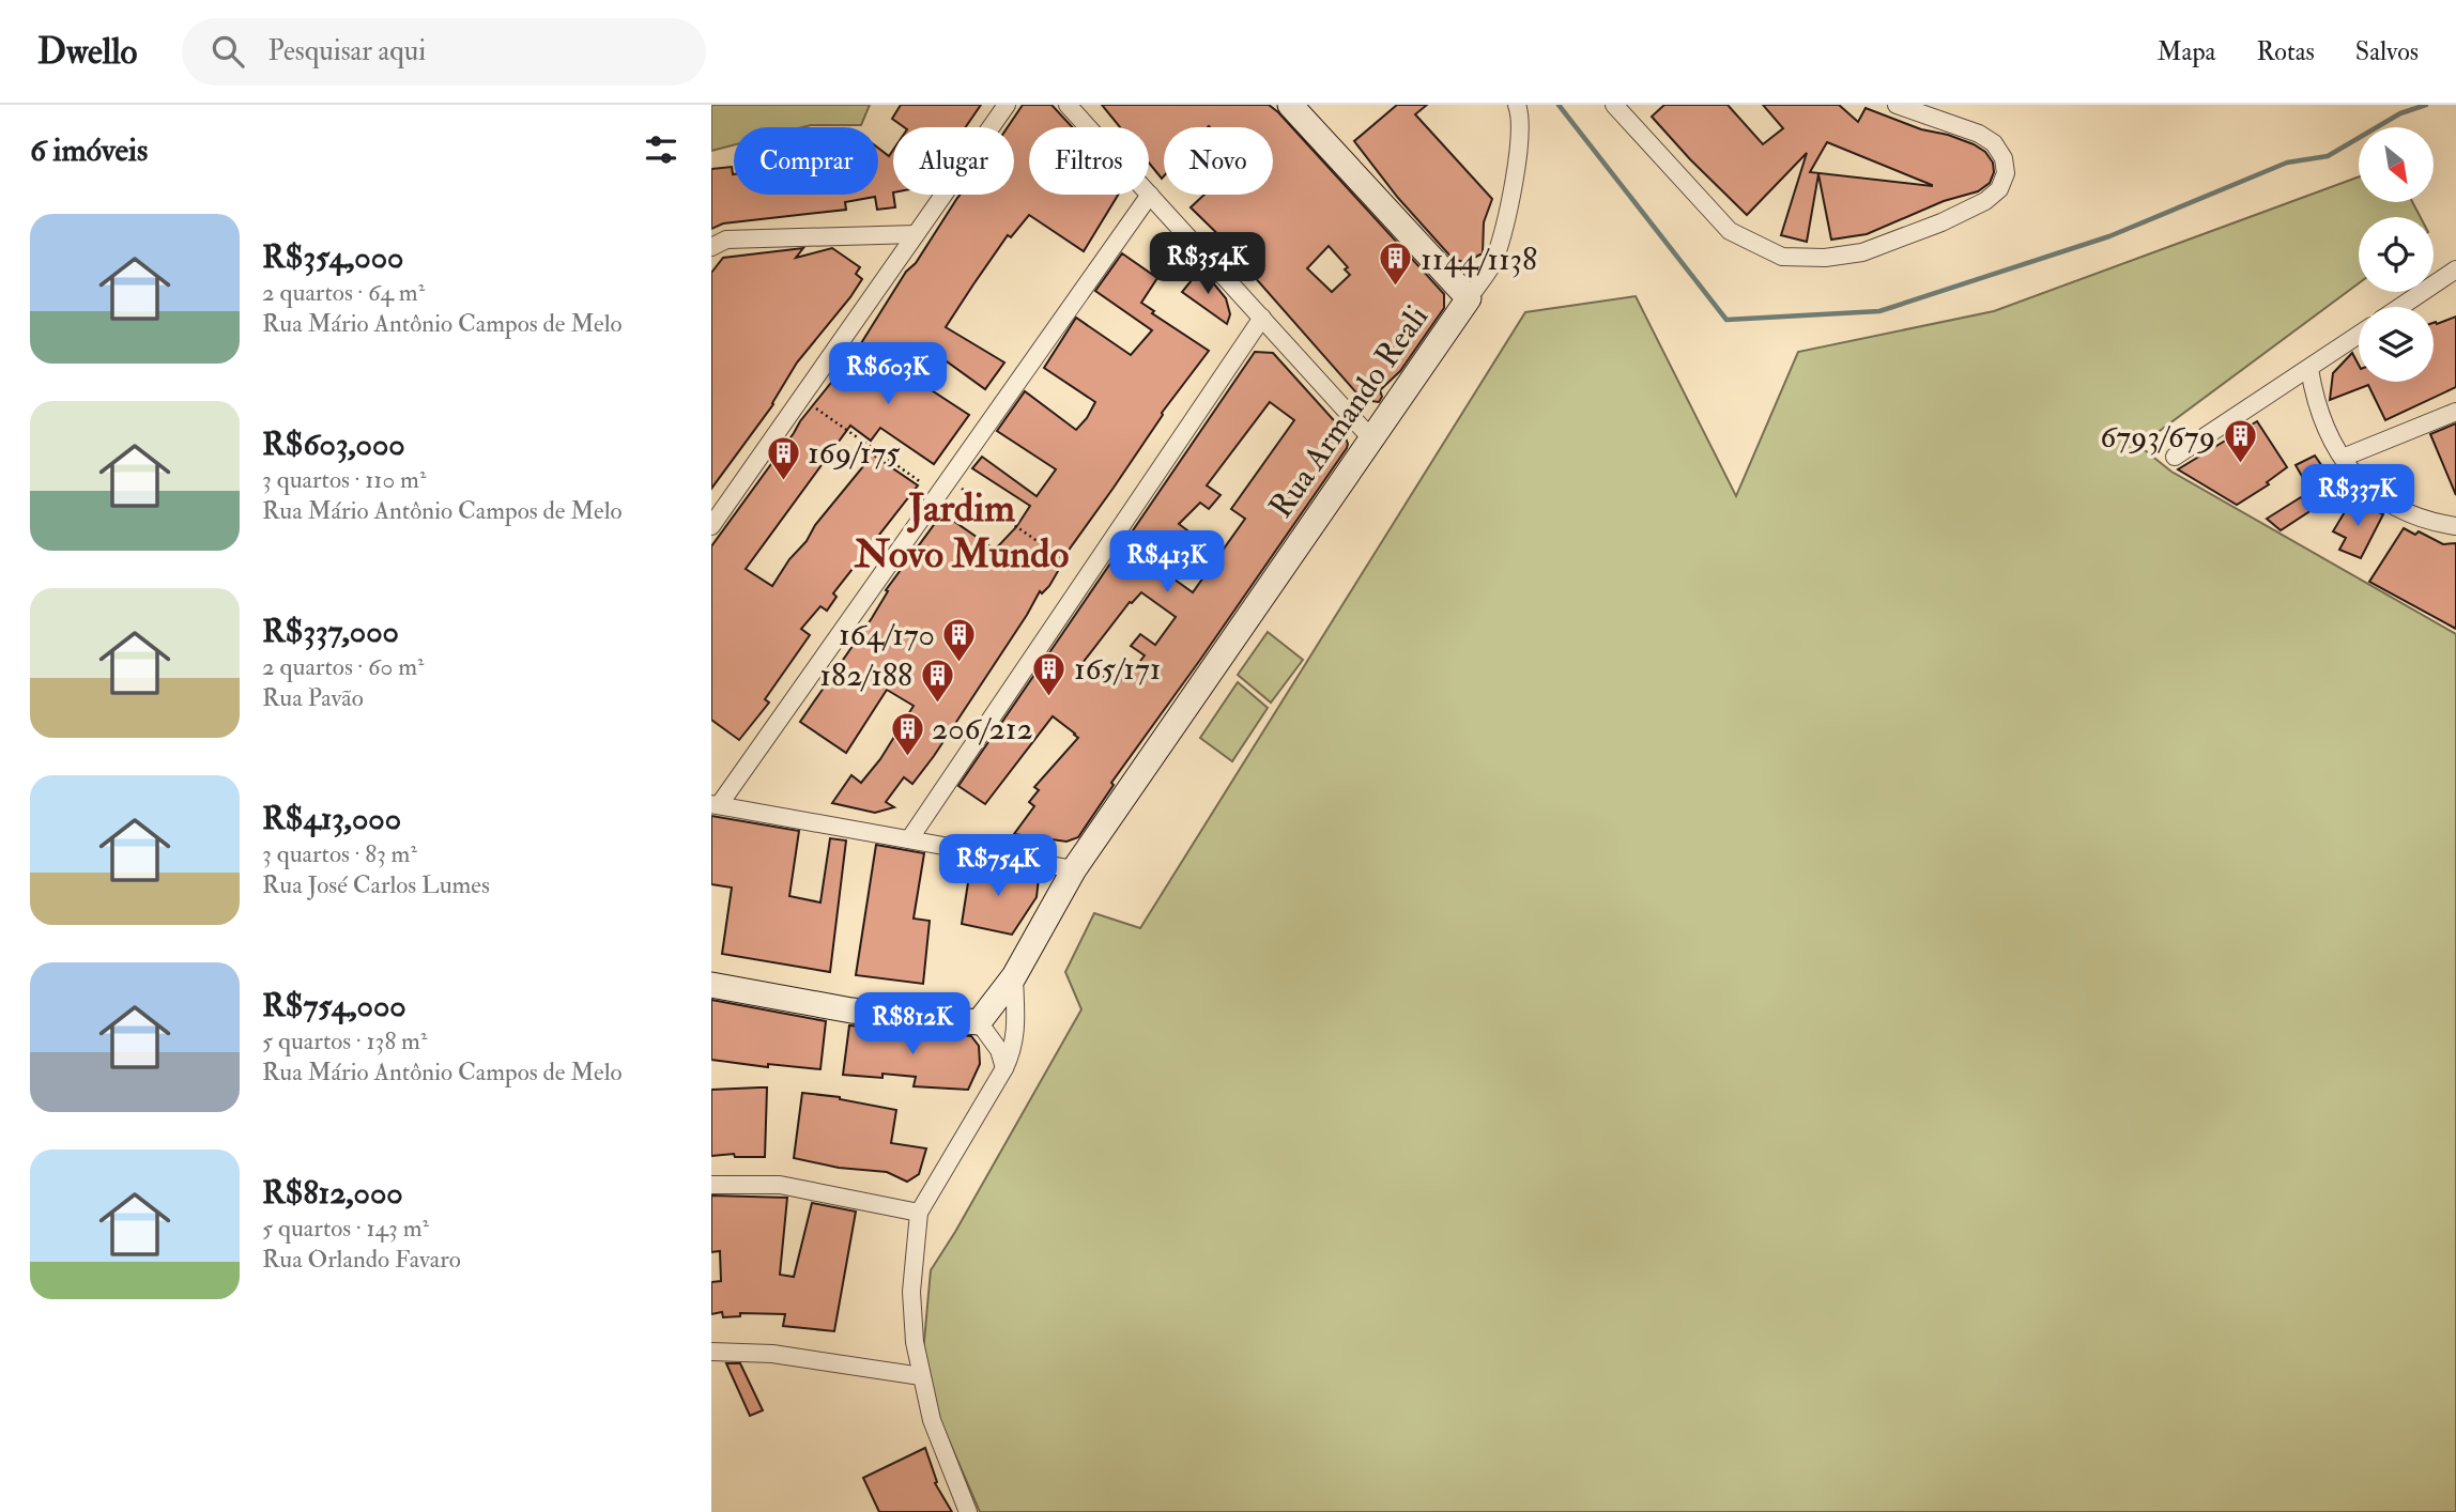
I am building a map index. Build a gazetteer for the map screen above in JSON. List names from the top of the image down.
{
  "streets": {
    "street": ["Rua Armando Reali"]
  },
  "districts": ["Jardim Novo Mundo"],
  "places": {
    "building": [
      "1144/1138",
      "6793/679",
      "169/175",
      "164/170",
      "165/171",
      "182/188",
      "206/212"
    ]
  },
  "north": "bottom right",
  "page": {
    "header": "Dwello",
    "search": "Pesquisar aqui",
    "nav": ["Mapa", "Rotas", "Salvos"],
    "heading": "6 imóveis",
    "chip": [
      "Comprar",
      "Alugar",
      "Filtros",
      "Novo"
    ],
    "list": [
      {
        "name": "R$354,000",
        "note": "2 quartos · 64 m² · Rua Mário Antônio Campos de Melo"
      },
      {
        "name": "R$603,000",
        "note": "3 quartos · 110 m² · Rua Mário Antônio Campos de Melo"
      },
      {
        "name": "R$337,000",
        "note": "2 quartos · 60 m² · Rua Pavão"
      },
      {
        "name": "R$413,000",
        "note": "3 quartos · 83 m² · Rua José Carlos Lumes"
      },
      {
        "name": "R$754,000",
        "note": "5 quartos · 138 m² · Rua Mário Antônio Campos de Melo"
      },
      {
        "name": "R$812,000",
        "note": "5 quartos · 143 m² · Rua Orlando Favaro"
      }
    ],
    "price": [
      "R$354K",
      "R$603K",
      "R$337K",
      "R$413K",
      "R$754K",
      "R$812K"
    ]
  }
}
